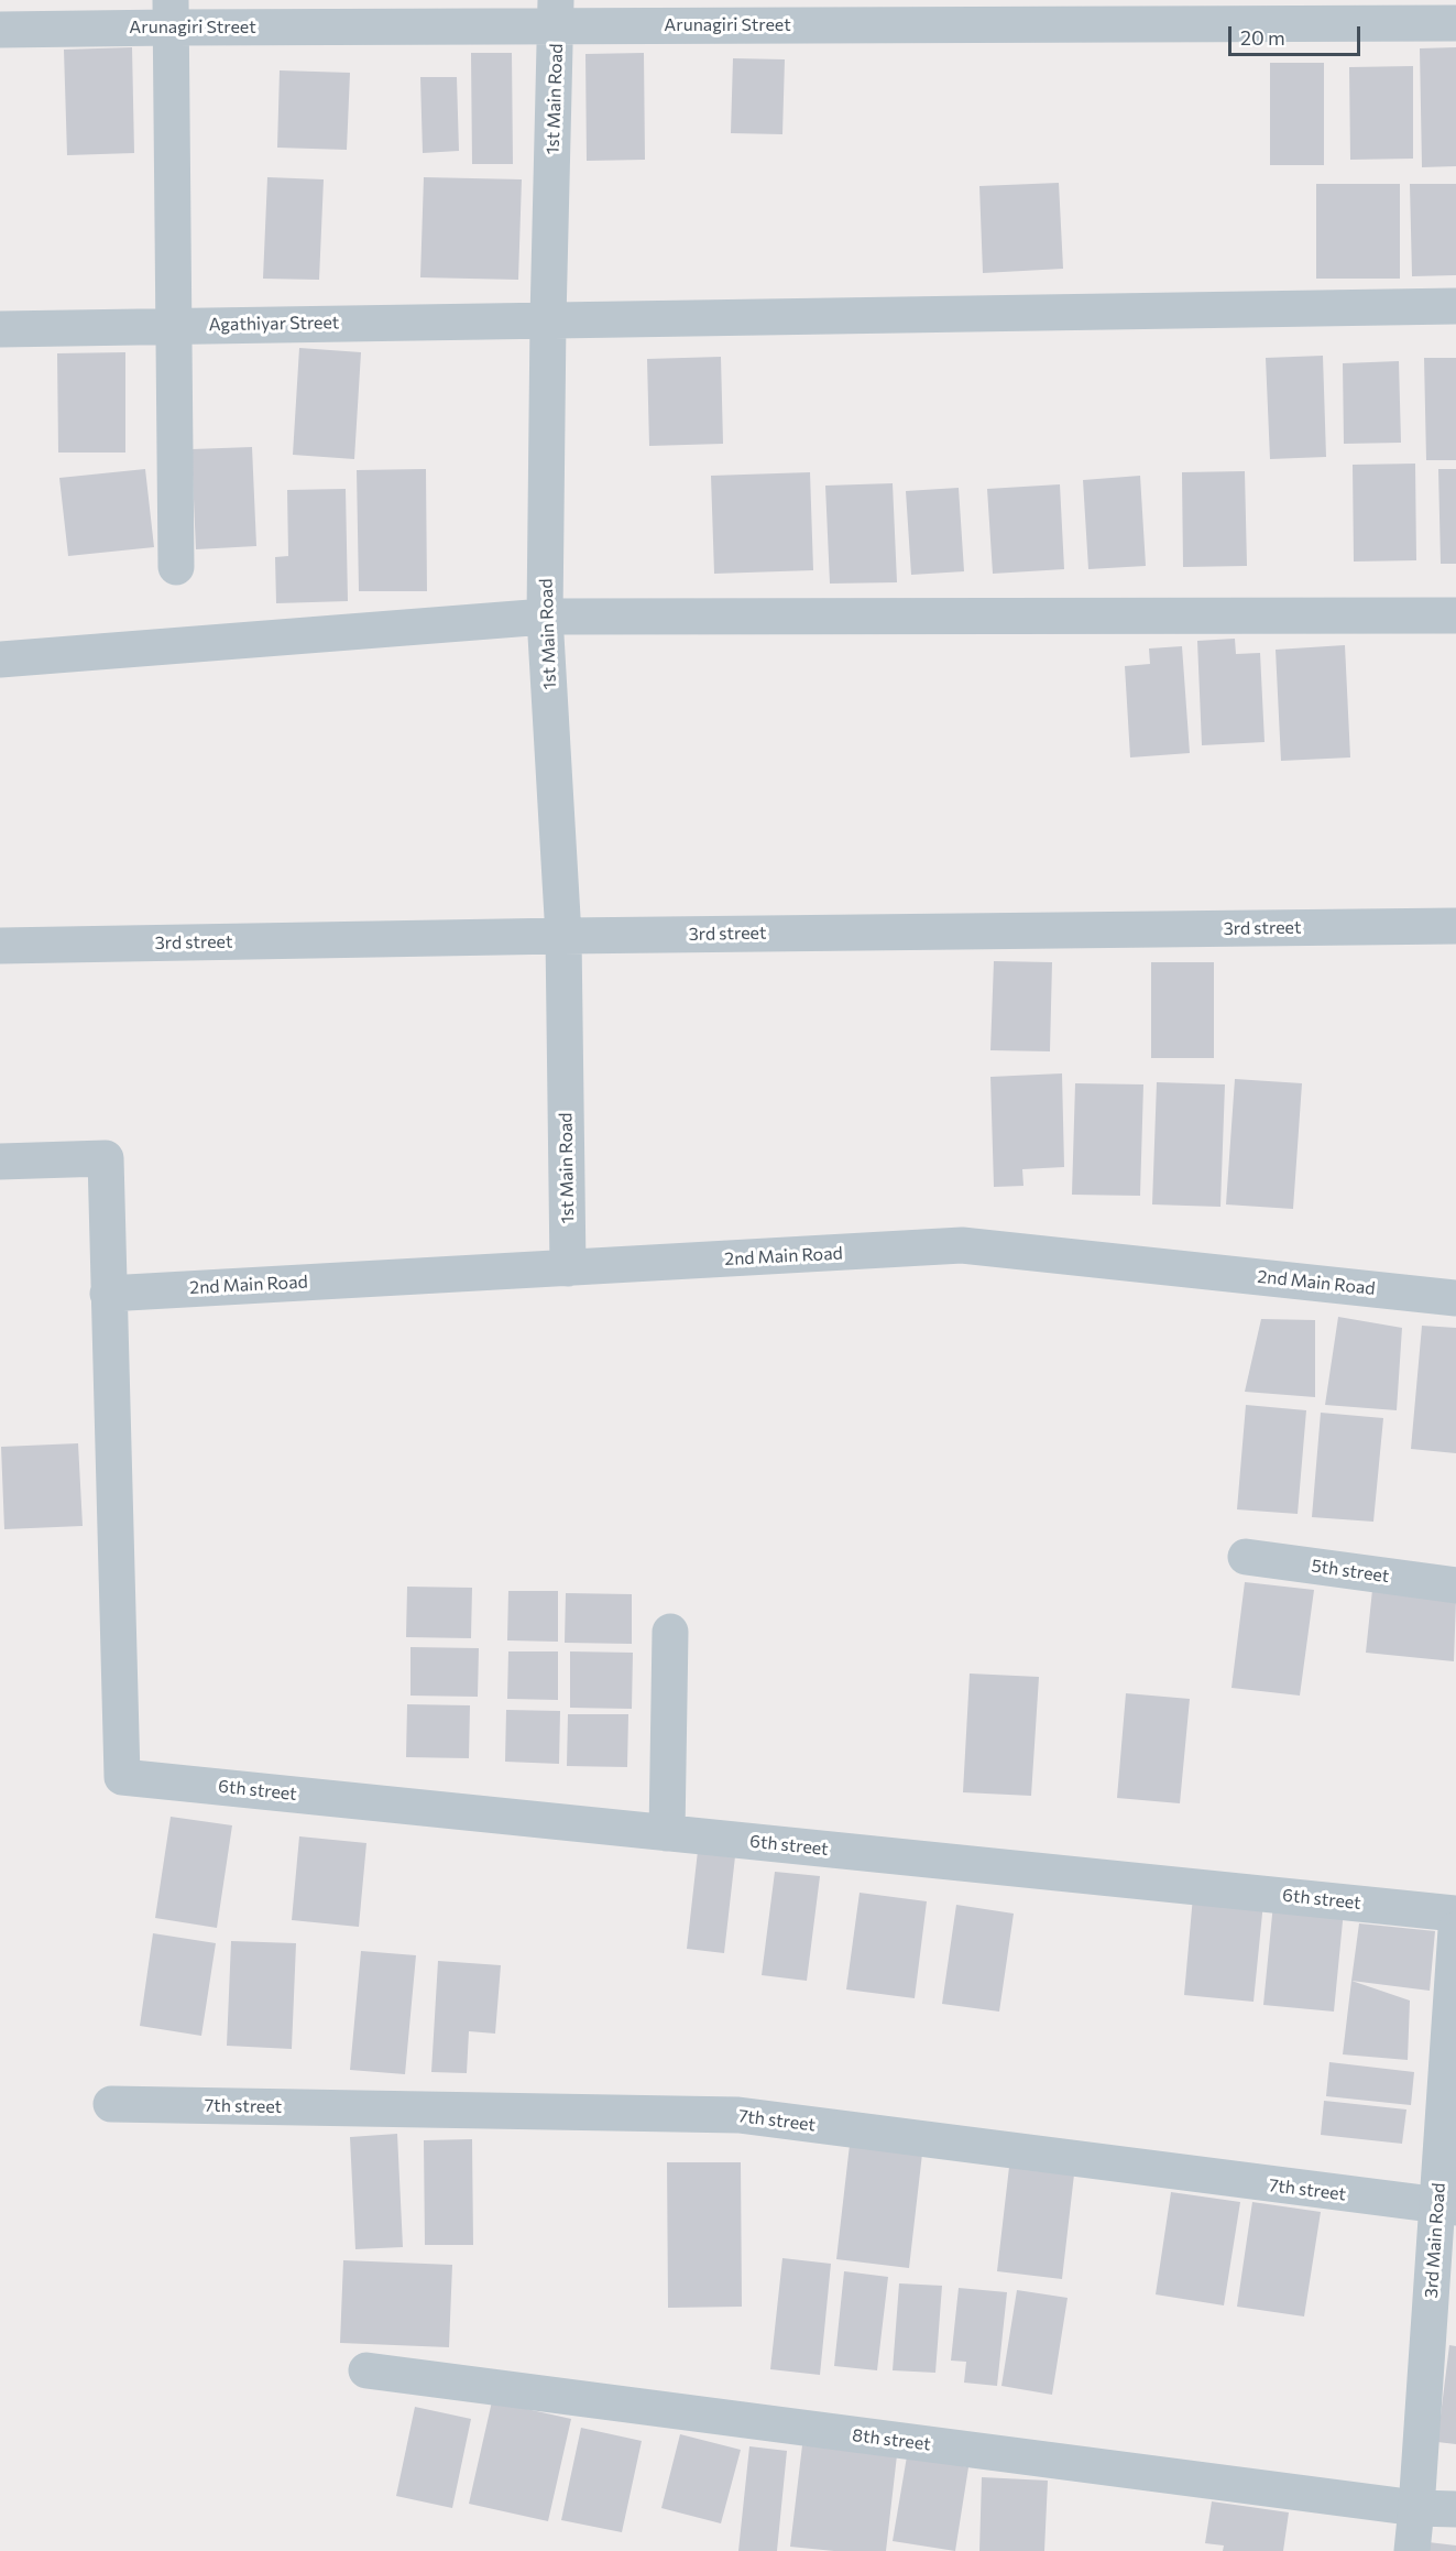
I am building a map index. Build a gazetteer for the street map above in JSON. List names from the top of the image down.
{
  "streets": {
    "street": [
      "Arunagiri Street",
      "1st Main Road",
      "Agathiyar Street",
      "3rd street",
      "2nd Main Road",
      "5th street",
      "6th street",
      "7th street",
      "3rd Main Road",
      "8th street"
    ]
  },
  "crossings": [
    ["Arunagiri Street", "1st Main Road"],
    ["1st Main Road", "Agathiyar Street"],
    ["1st Main Road", "3rd street"],
    ["1st Main Road", "2nd Main Road"],
    ["2nd Main Road", "6th street"],
    ["7th street", "3rd Main Road"],
    ["3rd Main Road", "8th street"]
  ],
  "scale_bar": "20 m"
}
